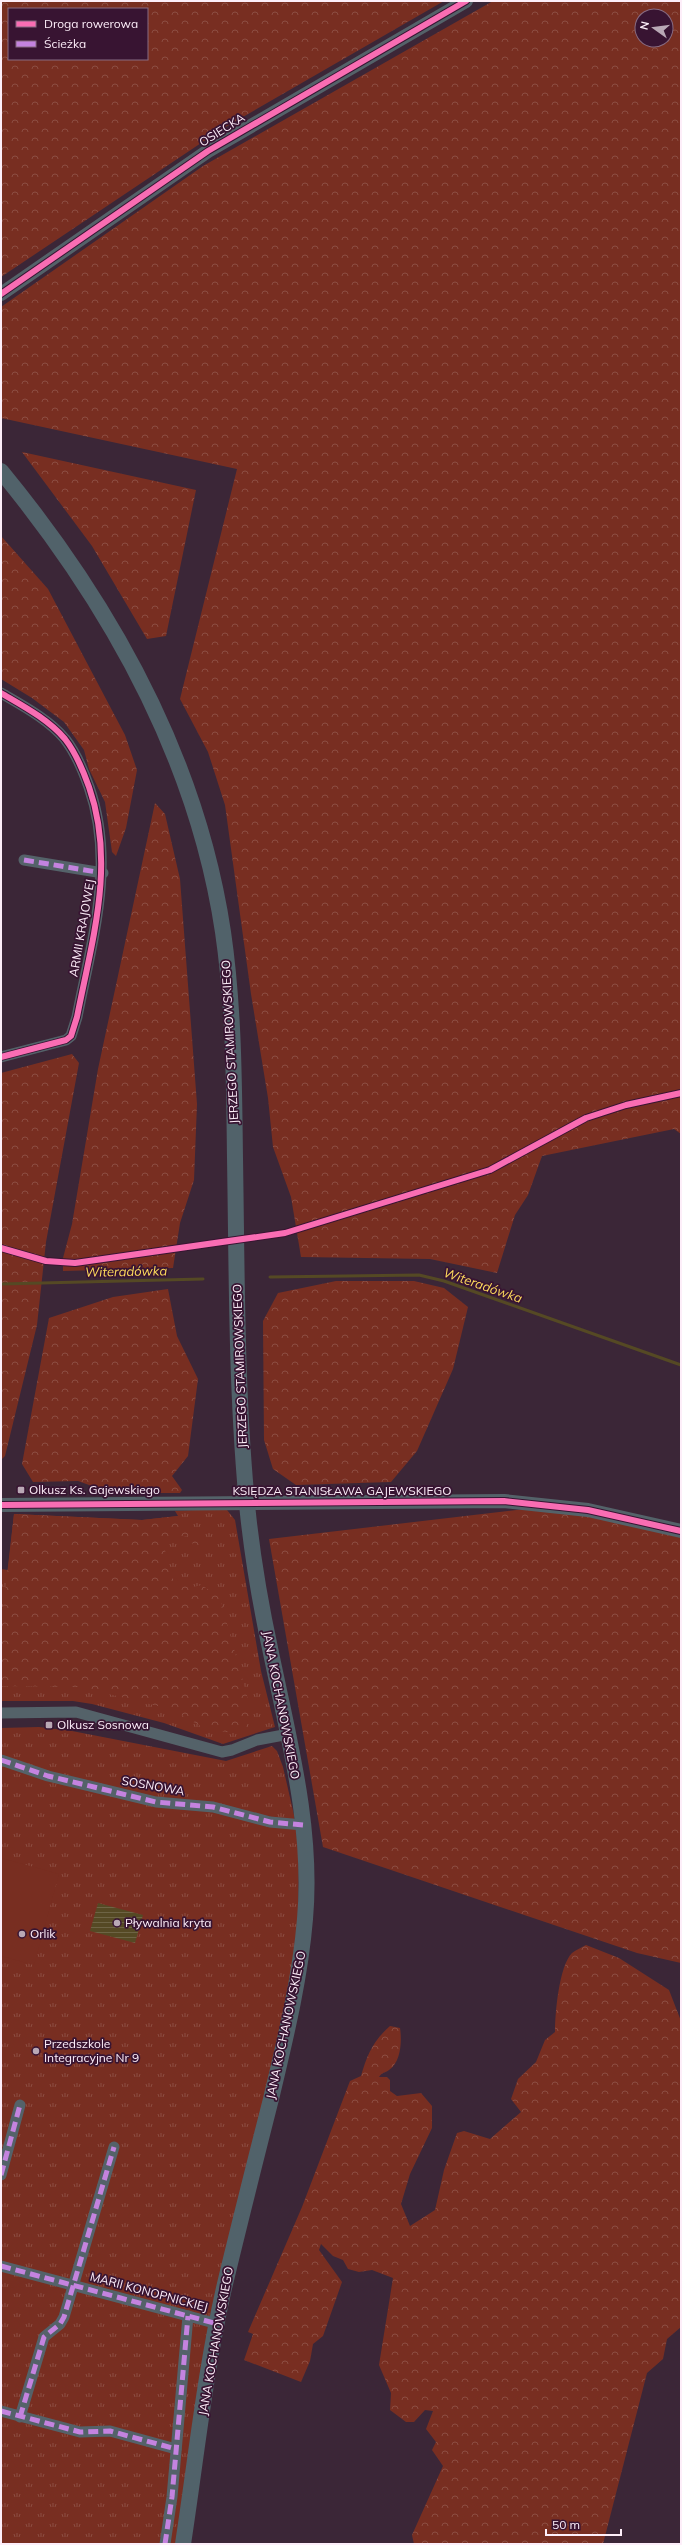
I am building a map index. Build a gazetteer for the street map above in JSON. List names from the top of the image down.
{
  "streets": {
    "main road": ["JERZEGO STAMIROWSKIEGO", "JANA KOCHANOWSKIEGO"],
    "street": [
      "OSIECKA",
      "ARMII KRAJOWEJ",
      "KSIĘDZA STANISŁAWA GAJEWSKIEGO",
      "SOSNOWA",
      "MARII KONOPNICKIEJ"
    ]
  },
  "crossings": [
    ["JERZEGO STAMIROWSKIEGO", "KSIĘDZA STANISŁAWA GAJEWSKIEGO"],
    ["JERZEGO STAMIROWSKIEGO", "JANA KOCHANOWSKIEGO"],
    ["KSIĘDZA STANISŁAWA GAJEWSKIEGO", "JANA KOCHANOWSKIEGO"],
    ["JANA KOCHANOWSKIEGO", "SOSNOWA"],
    ["JANA KOCHANOWSKIEGO", "MARII KONOPNICKIEJ"]
  ],
  "water": ["Witeradówka"],
  "places": {
    "transit": ["Olkusz Ks. Gajewskiego", "Olkusz Sosnowa"],
    "other": ["Pływalnia kryta", "Orlik", "Przedszkole Integracyjne Nr 9"]
  },
  "legend": ["Droga rowerowa", "Ścieżka"],
  "scale_bar": "50 m",
  "north": "left"
}
